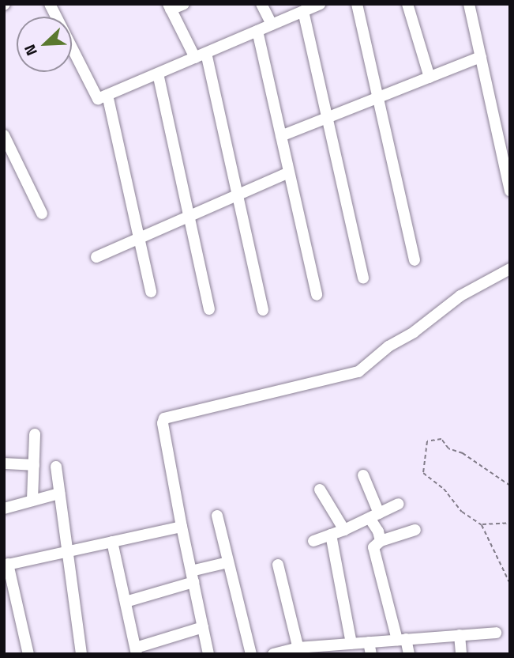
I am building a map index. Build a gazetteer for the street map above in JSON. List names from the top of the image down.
{
  "north": "bottom left"
}
